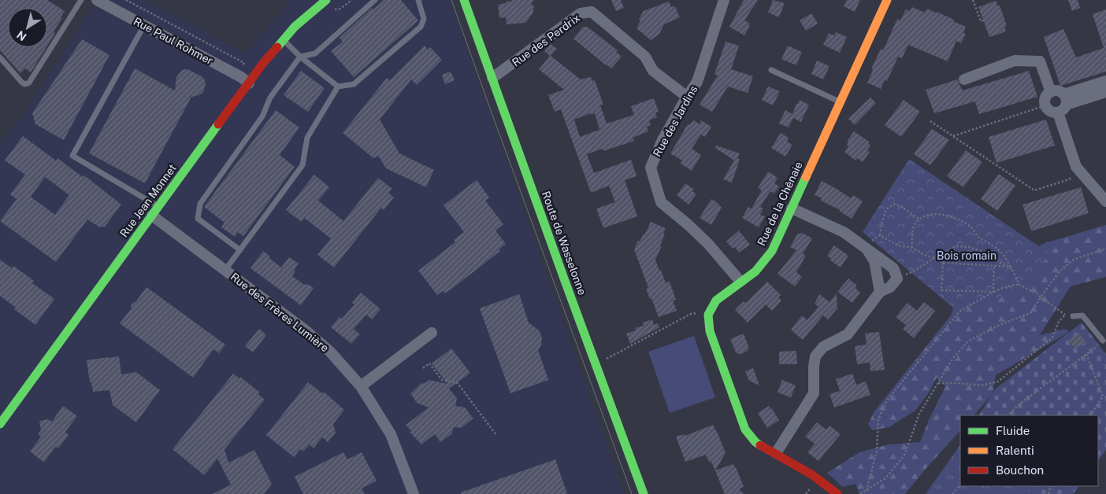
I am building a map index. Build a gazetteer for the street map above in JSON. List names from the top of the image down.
{
  "streets": {
    "street": [
      "Rue des Perdrix",
      "Rue Paul Rohmer",
      "Rue des Jardins",
      "Rue Jean Monnet",
      "Rue de la Chênaie",
      "Route de Wasselonne",
      "Rue des Frères Lumière"
    ]
  },
  "crossings": [
    ["Rue des Perdrix", "Rue des Jardins"],
    ["Rue des Perdrix", "Route de Wasselonne"],
    ["Rue Paul Rohmer", "Rue Jean Monnet"],
    ["Rue des Jardins", "Rue de la Chênaie"],
    ["Rue Jean Monnet", "Rue des Frères Lumière"]
  ],
  "parks": ["Bois romain"],
  "legend": ["Fluide", "Ralenti", "Bouchon"],
  "north": "bottom left"
}
